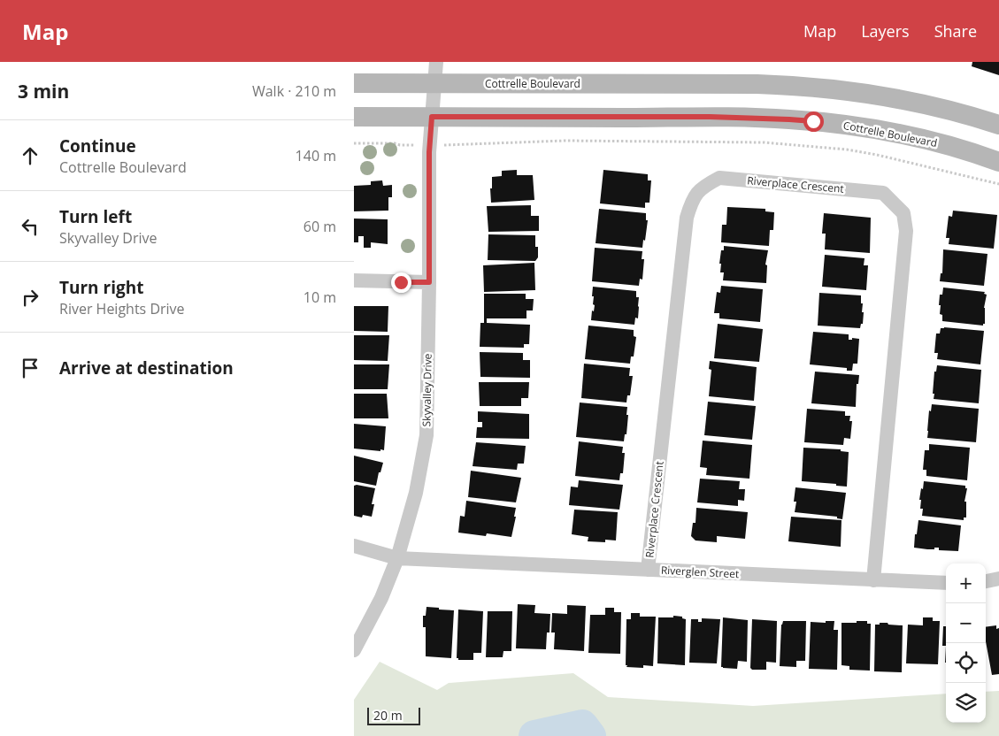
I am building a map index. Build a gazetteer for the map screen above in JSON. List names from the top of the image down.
{
  "streets": {
    "main road": ["Cottrelle Boulevard"],
    "street": ["Riverplace Crescent", "Skyvalley Drive", "Riverglen Street"]
  },
  "crossings": [
    ["Cottrelle Boulevard", "Skyvalley Drive"],
    ["Riverplace Crescent", "Riverglen Street"],
    ["Skyvalley Drive", "Riverglen Street"]
  ],
  "scale_bar": "20 m",
  "page": {
    "header": "Map",
    "nav": ["Map", "Layers", "Share"],
    "heading": ["3 min", "Walk · 210 m"],
    "list": [
      ["Continue", "Cottrelle Boulevard", "140 m"],
      ["Turn left", "Skyvalley Drive", "60 m"],
      ["Turn right", "River Heights Drive", "10 m"],
      "Arrive at destination"
    ],
    "map_buttons": ["+", "−"],
    "scale": "20 m"
  }
}
